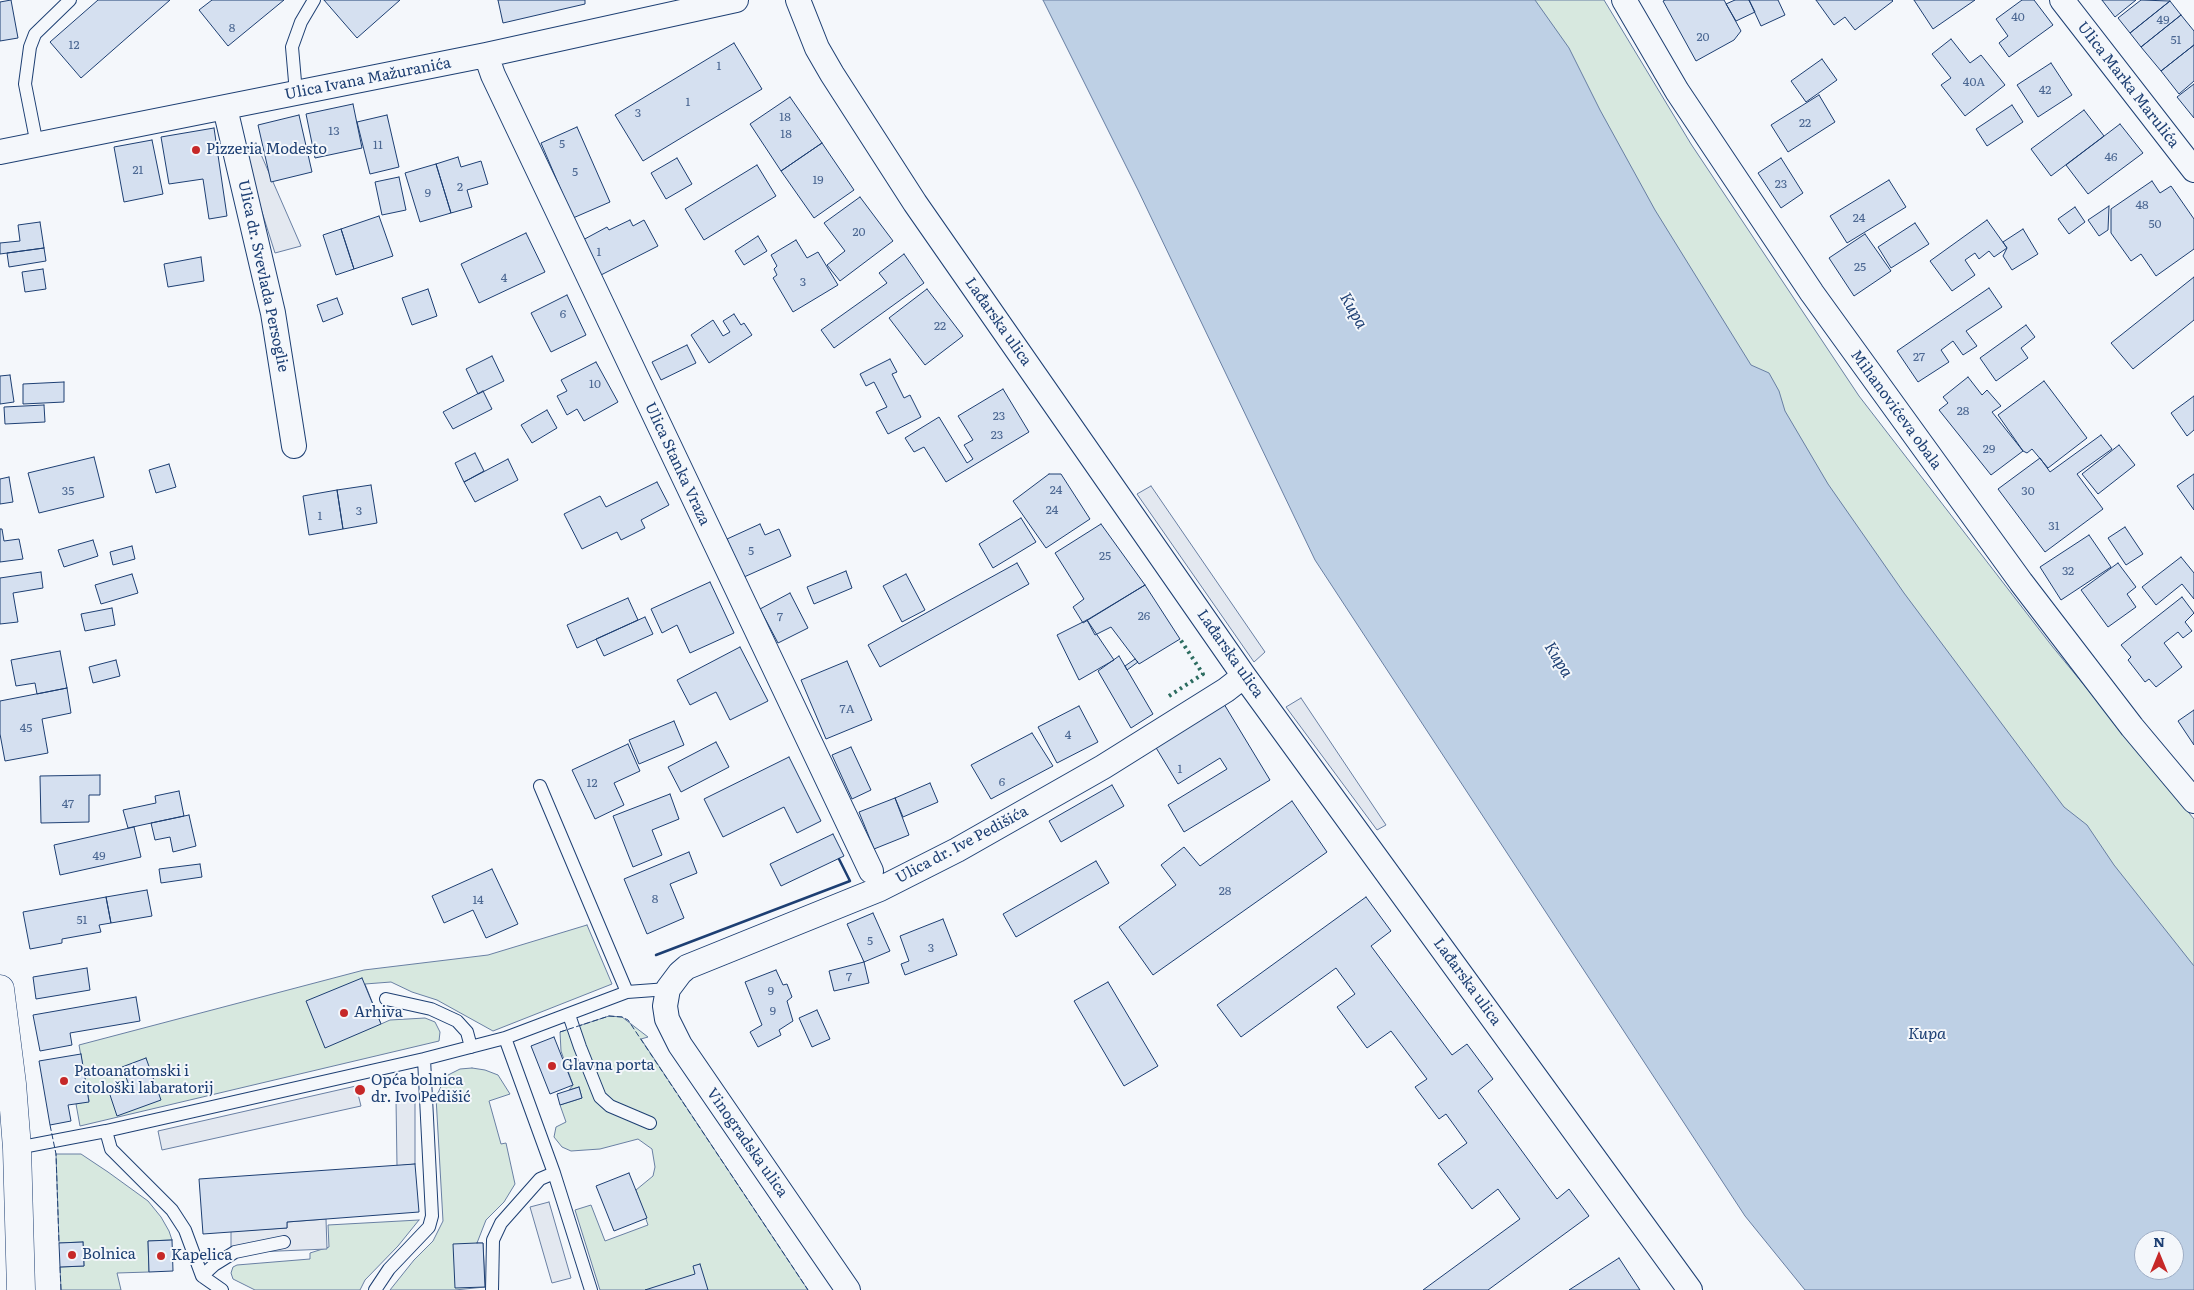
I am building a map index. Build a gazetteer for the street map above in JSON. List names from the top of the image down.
{
  "streets": {
    "street": [
      "Ulica Ivana Mažuranića",
      "Ulica Marka Marulića",
      "Ulica dr. Svevlada Persoglie",
      "Lađarska ulica",
      "Mihanovićeva obala",
      "Ulica Stanka Vraza",
      "Ulica dr. Ive Pedišića",
      "Vinogradska ulica"
    ]
  },
  "crossings": [
    ["Ulica Ivana Mažuranića", "Ulica dr. Svevlada Persoglie"],
    ["Ulica Ivana Mažuranića", "Ulica Stanka Vraza"],
    ["Lađarska ulica", "Ulica dr. Ive Pedišića"],
    ["Ulica dr. Ive Pedišića", "Vinogradska ulica"]
  ],
  "water": ["Kupa"],
  "places": [
    "Pizzeria Modesto",
    "Arhiva",
    "Glavna porta",
    "Patoanatomski i citološki labaratorij",
    "Opća bolnica dr. Ivo Pedišić",
    "Bolnica",
    "Kapelica"
  ],
  "house_numbers": [
    "40",
    "49",
    "8",
    "20",
    "51",
    "12",
    "1",
    "40A",
    "42",
    "1",
    "3",
    "18",
    "22",
    "13",
    "18",
    "5",
    "11",
    "46",
    "21",
    "5",
    "19",
    "23",
    "2",
    "9",
    "48",
    "24",
    "50",
    "20",
    "1",
    "25",
    "4",
    "3",
    "6",
    "22",
    "27",
    "10",
    "28",
    "23",
    "23",
    "29",
    "24",
    "35",
    "30",
    "24",
    "3",
    "1",
    "31",
    "5",
    "25",
    "32",
    "26",
    "7",
    "7A",
    "45",
    "4",
    "1",
    "6",
    "12",
    "47",
    "49",
    "28",
    "8",
    "14",
    "51",
    "5",
    "3",
    "7",
    "9",
    "9"
  ],
  "north": "top"
}
